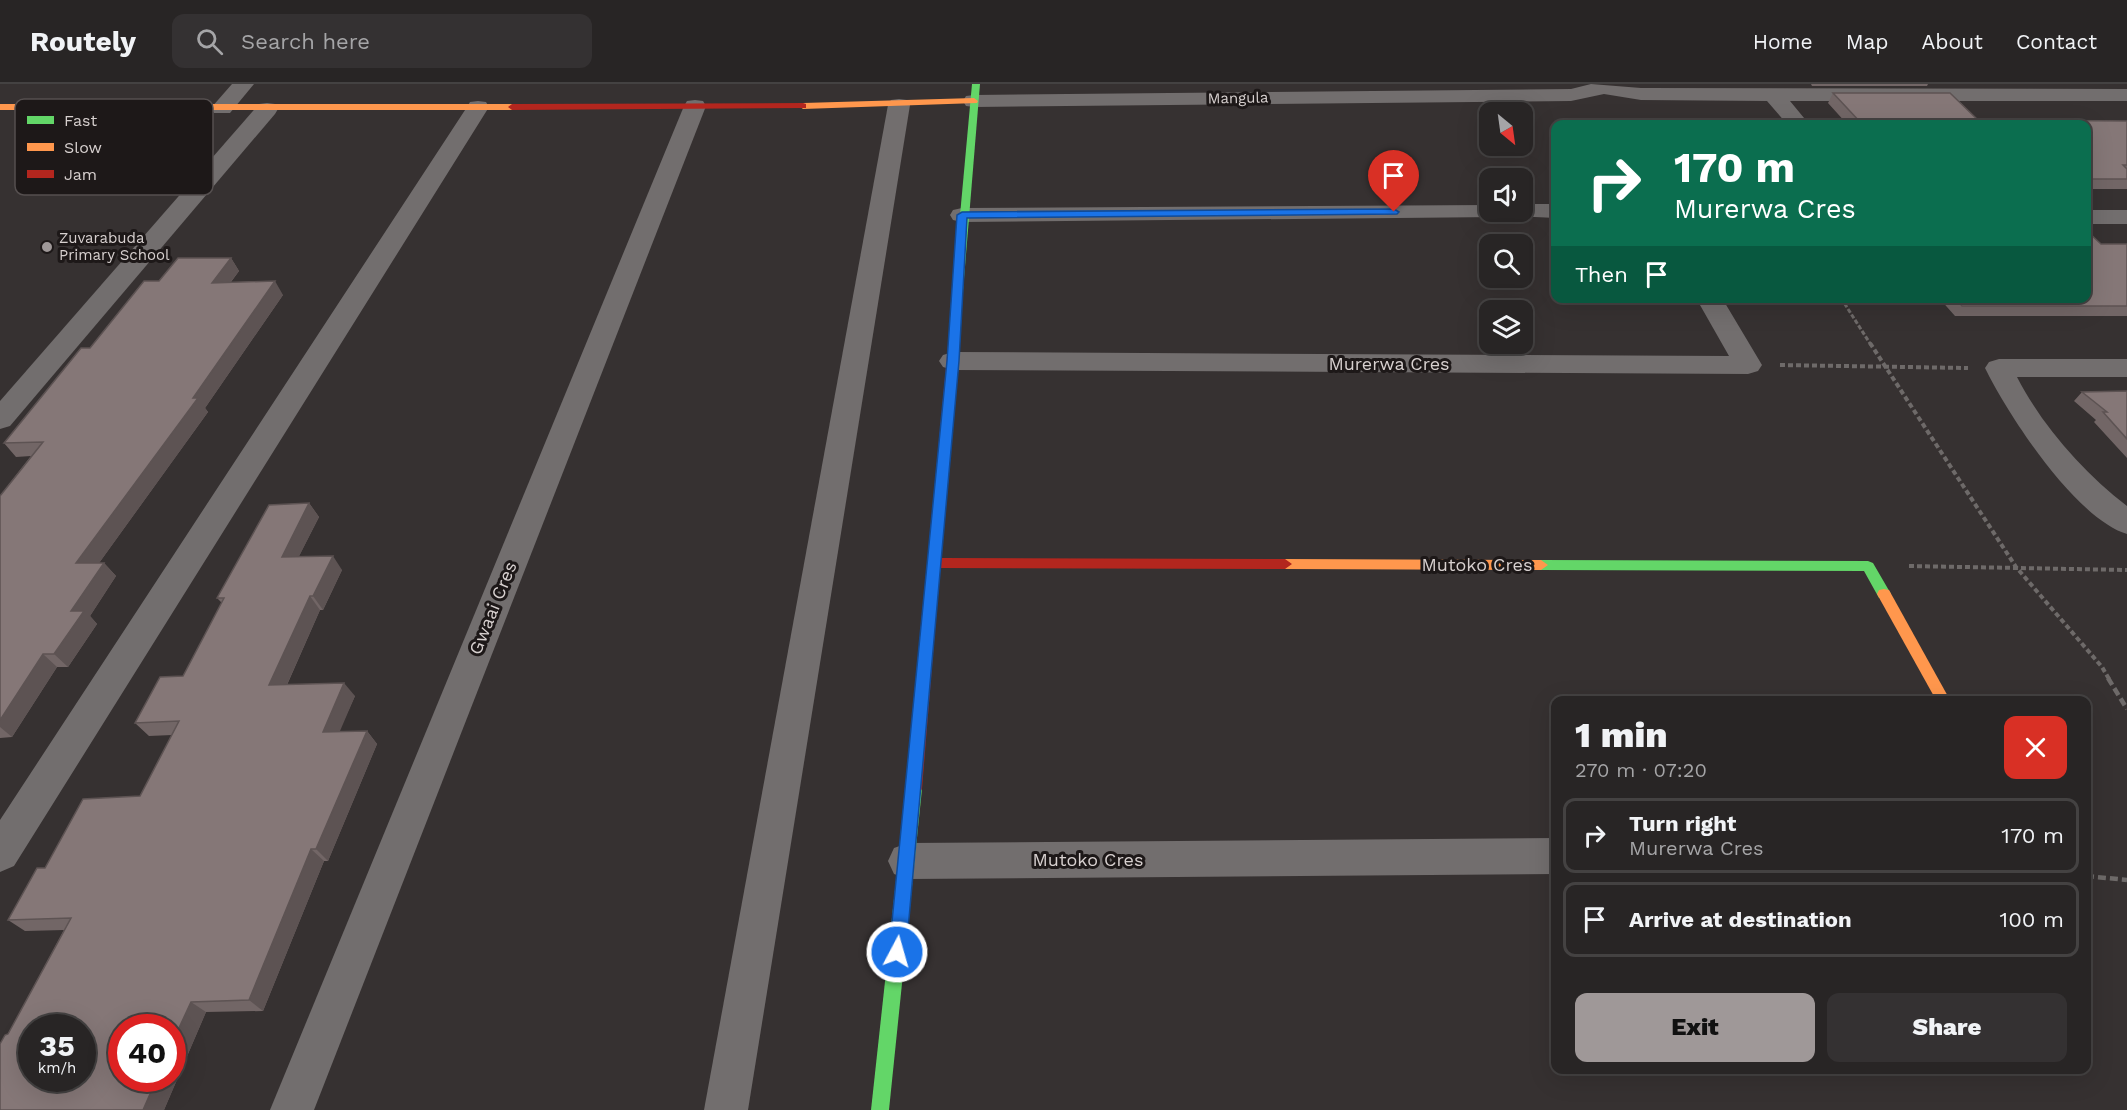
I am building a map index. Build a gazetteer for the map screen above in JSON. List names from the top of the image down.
{
  "streets": {
    "street": [
      "Mangula",
      "Murerwa Cres",
      "Mutoko Cres",
      "Gwaai Cres"
    ]
  },
  "places": ["Zuvarabuda Primary School"],
  "legend": ["Fast", "Slow", "Jam"],
  "north": "bottom right",
  "page": {
    "header": "Routely",
    "search": "Search here",
    "nav": [
      "Home",
      "Map",
      "About",
      "Contact"
    ],
    "turn": ["170 m", "Murerwa Cres"],
    "then": "Then",
    "heading": ["1 min", "270 m · 07:20"],
    "list": [
      {
        "name": "Turn right",
        "note": "Murerwa Cres",
        "value": "170 m"
      },
      {
        "name": "Arrive at destination",
        "value": "100 m"
      }
    ],
    "buttons": ["Exit", "Share"],
    "speed": "35 km/h",
    "limit": "40"
  }
}
